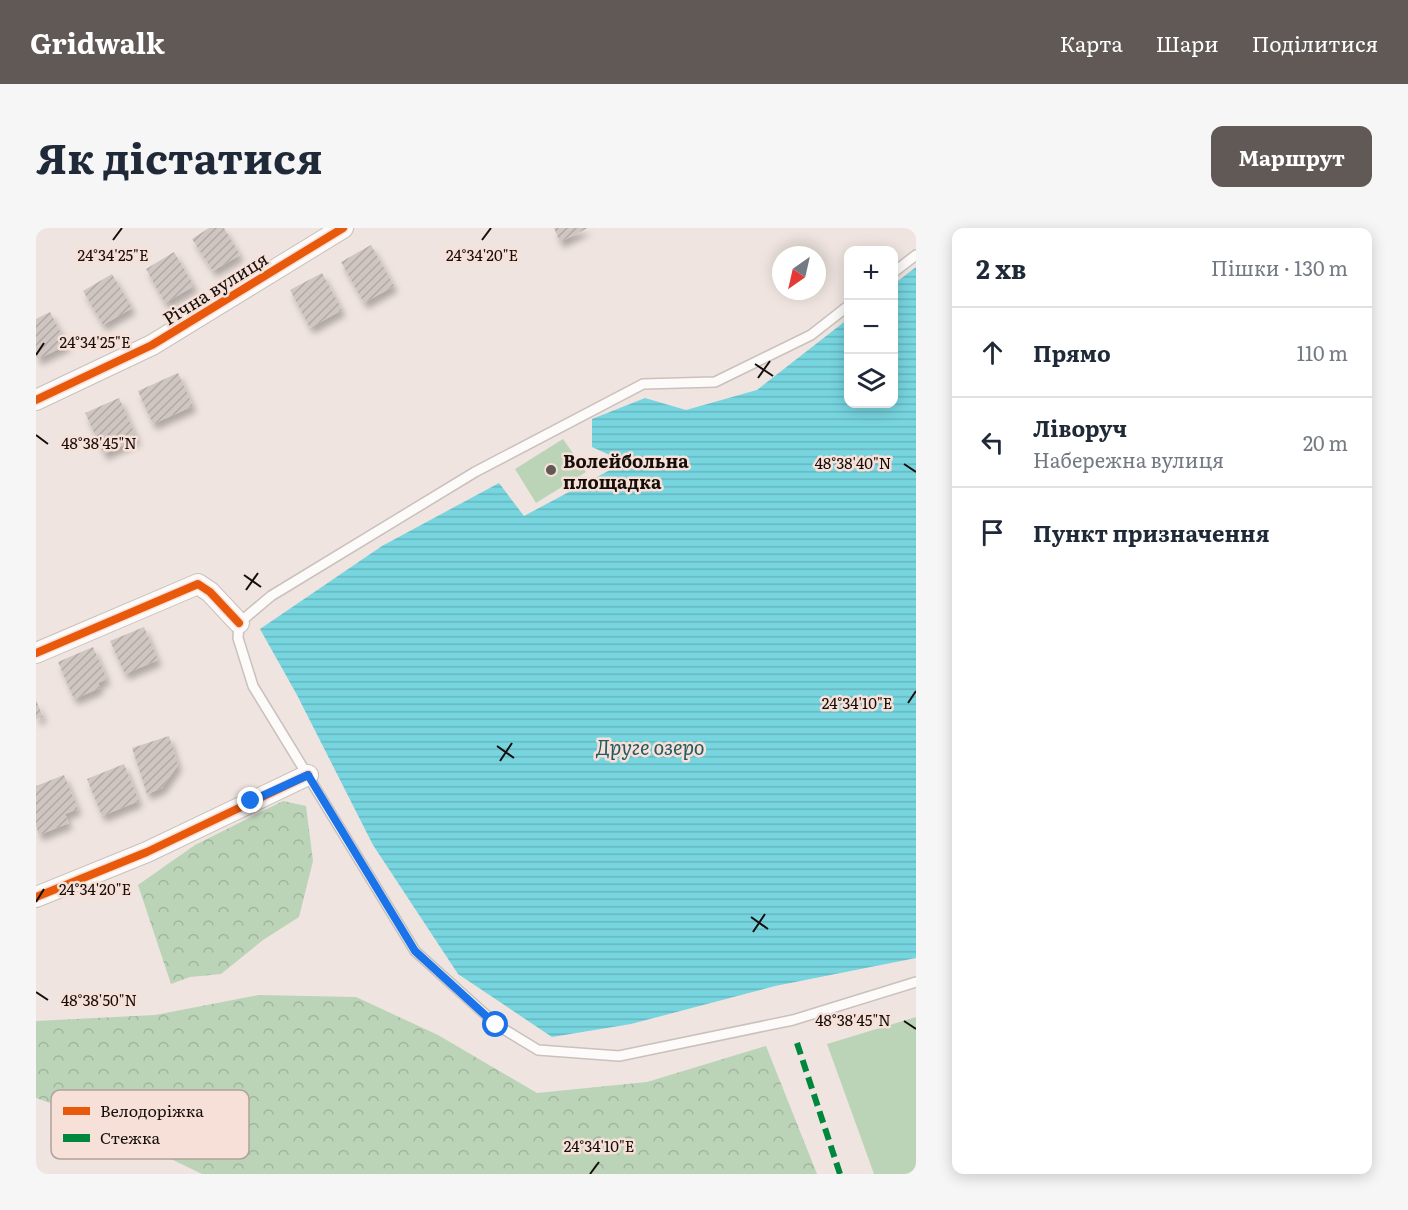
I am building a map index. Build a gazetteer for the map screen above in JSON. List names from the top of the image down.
{
  "streets": {
    "street": ["Річна вулиця"]
  },
  "water": ["Друге озеро"],
  "places": ["Волейбольна площадка"],
  "legend": ["Велодоріжка", "Стежка"],
  "north": "bottom left",
  "page": {
    "header": "Gridwalk",
    "nav": ["Карта", "Шари", "Поділитися"],
    "title": "Як дістатися",
    "buttons": "Маршрут",
    "heading": ["2 хв", "Пішки · 130 m"],
    "map_buttons": ["+", "−"],
    "list": [
      ["Прямо", "110 m"],
      ["Ліворуч", "Набережна вулиця", "20 m"],
      "Пункт призначення"
    ]
  },
  "coordinates": [
    "24°34'25\"E",
    "24°34'20\"E",
    "48°38'45\"N",
    "48°38'40\"N",
    "24°34'10\"E",
    "48°38'50\"N"
  ]
}
